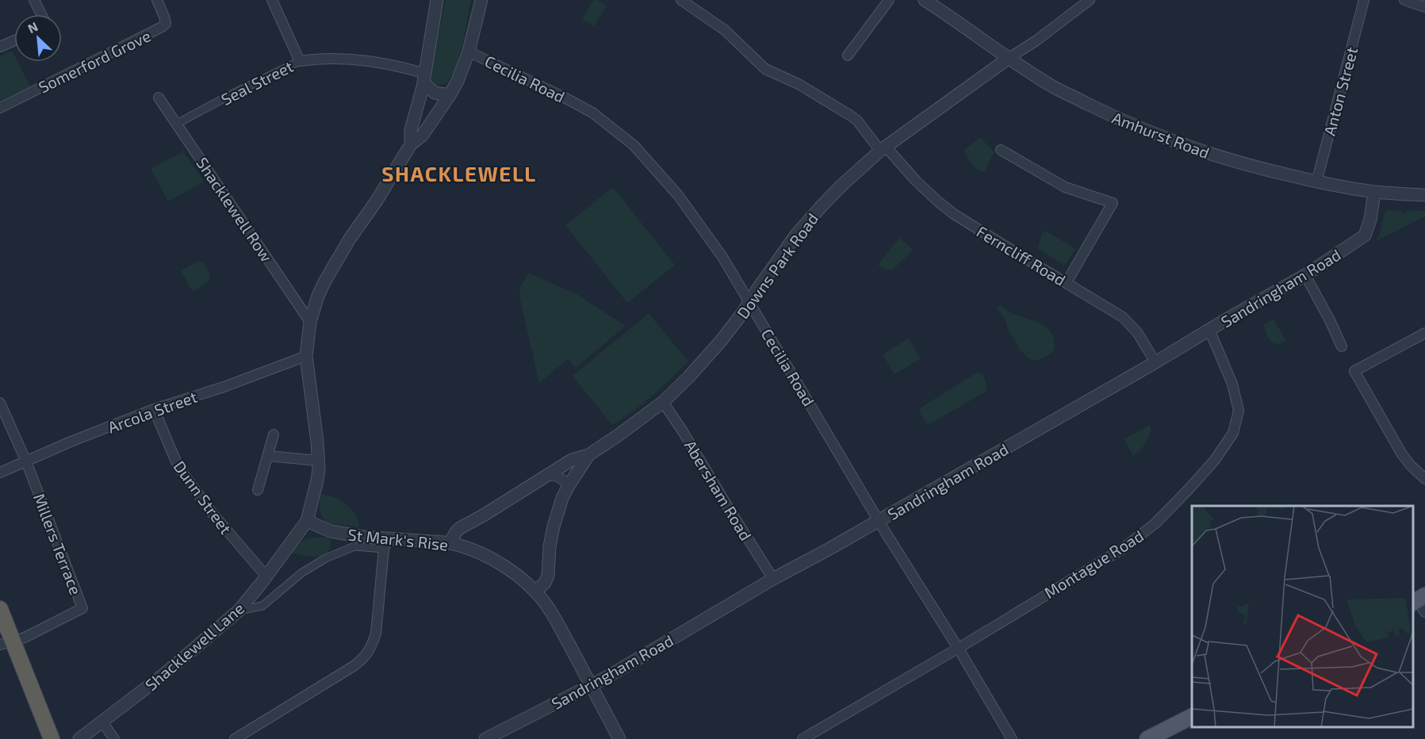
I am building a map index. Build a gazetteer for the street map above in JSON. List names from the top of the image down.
{
  "streets": {
    "street": [
      "Somerford Grove",
      "Cecilia Road",
      "Seal Street",
      "Anton Street",
      "Amhurst Road",
      "Shacklewell Row",
      "Ferncliff Road",
      "Downs Park Road",
      "Sandringham Road",
      "Arcola Street",
      "Abersham Road",
      "Dunn Street",
      "St Mark's Rise",
      "Millers Terrace",
      "Montague Road",
      "Shacklewell Lane"
    ]
  },
  "crossings": [
    ["Cecilia Road", "Downs Park Road"],
    ["Cecilia Road", "Sandringham Road"],
    ["Cecilia Road", "Montague Road"],
    ["Cecilia Road", "Shacklewell Lane"],
    ["Seal Street", "Shacklewell Row"],
    ["Seal Street", "Shacklewell Lane"],
    ["Anton Street", "Amhurst Road"],
    ["Amhurst Road", "Downs Park Road"],
    ["Amhurst Road", "Sandringham Road"],
    ["Shacklewell Row", "Shacklewell Lane"],
    ["Ferncliff Road", "Downs Park Road"],
    ["Ferncliff Road", "Sandringham Road"],
    ["Downs Park Road", "Abersham Road"],
    ["Downs Park Road", "St Mark's Rise"],
    ["Sandringham Road", "Abersham Road"],
    ["Sandringham Road", "St Mark's Rise"],
    ["Sandringham Road", "Montague Road"],
    ["Arcola Street", "Dunn Street"],
    ["Arcola Street", "Millers Terrace"],
    ["Arcola Street", "Shacklewell Lane"],
    ["Dunn Street", "Shacklewell Lane"],
    ["St Mark's Rise", "Shacklewell Lane"]
  ],
  "districts": ["SHACKLEWELL"],
  "north": "top left"
}
